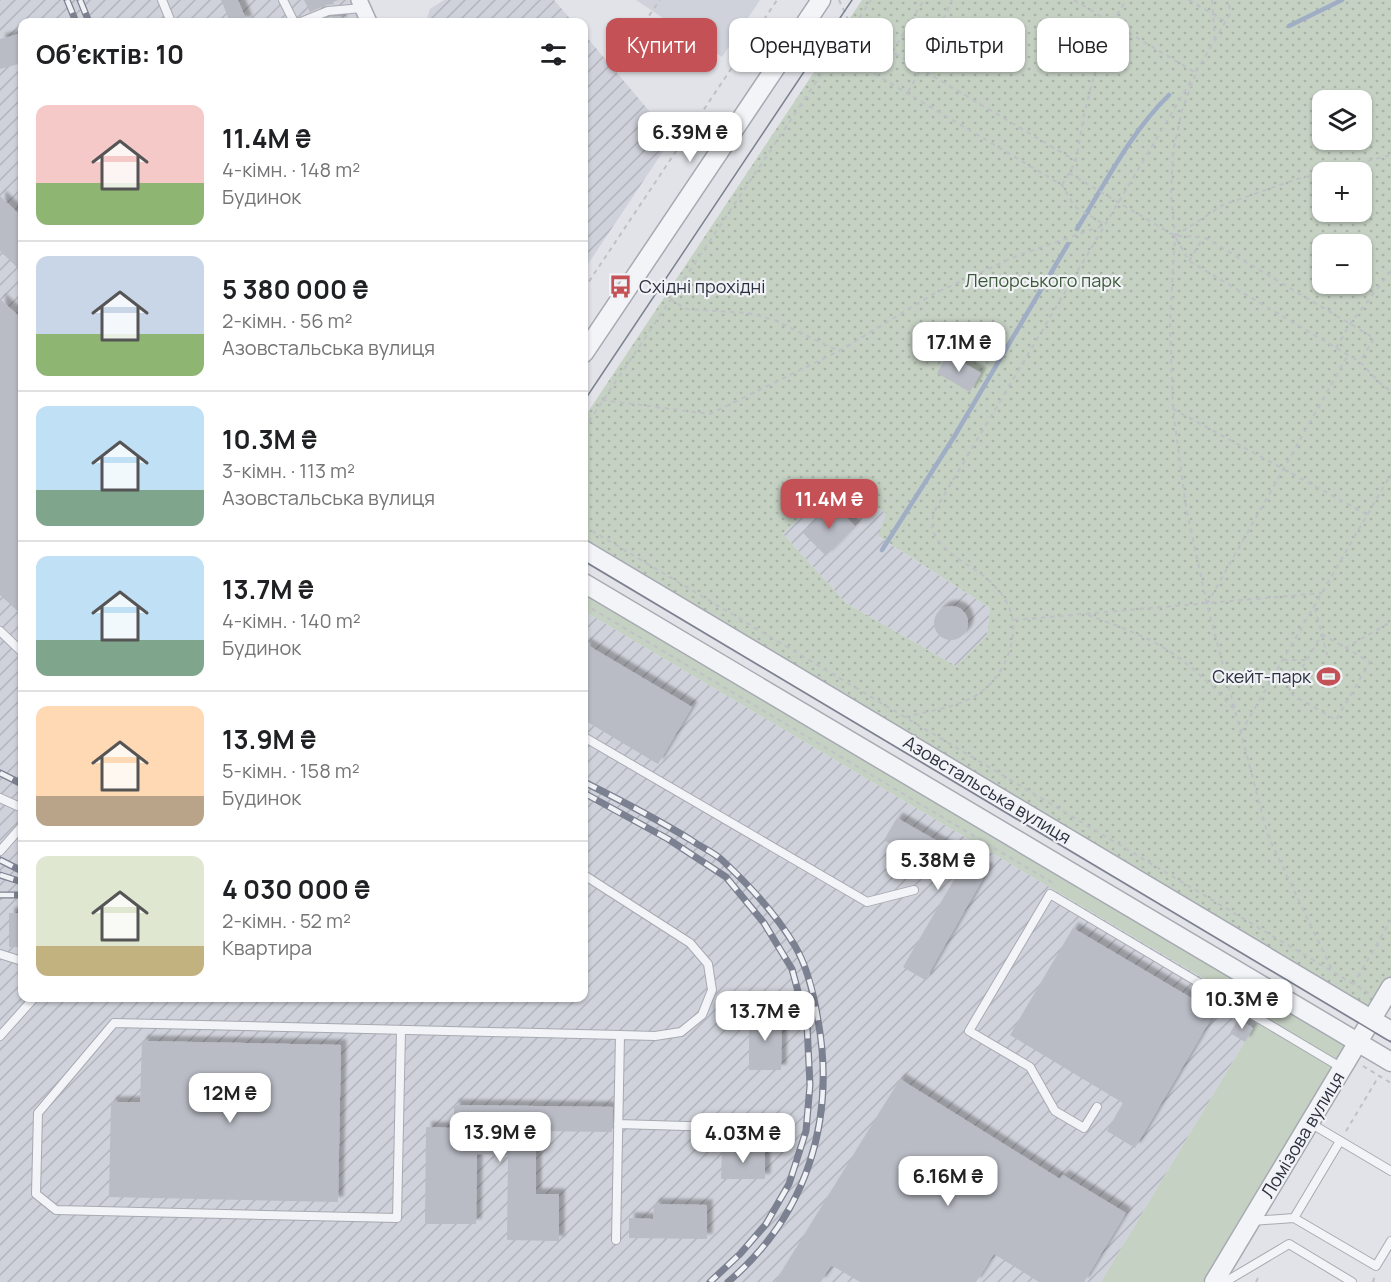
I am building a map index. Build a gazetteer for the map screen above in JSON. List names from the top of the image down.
{
  "streets": {
    "street": ["Азовстальська вулиця", "Ломізова вулиця"]
  },
  "crossings": [
    ["Азовстальська вулиця", "Ломізова вулиця"]
  ],
  "parks": ["Лепорського парк"],
  "places": {
    "bus stop": ["Східні прохідні"],
    "sports": ["Скейт-парк"]
  },
  "page": {
    "chip": [
      "Купити",
      "Орендувати",
      "Фільтри",
      "Нове"
    ],
    "heading": "Об’єктів: 10",
    "map_buttons": ["+", "−"],
    "list": [
      {
        "name": "11.4M ₴",
        "note": "4-кімн. · 148 m² · Будинок"
      },
      {
        "name": "5 380 000 ₴",
        "note": "2-кімн. · 56 m² · Азовстальська вулиця"
      },
      {
        "name": "10.3M ₴",
        "note": "3-кімн. · 113 m² · Азовстальська вулиця"
      },
      {
        "name": "13.7M ₴",
        "note": "4-кімн. · 140 m² · Будинок"
      },
      {
        "name": "13.9M ₴",
        "note": "5-кімн. · 158 m² · Будинок"
      },
      {
        "name": "4 030 000 ₴",
        "note": "2-кімн. · 52 m² · Квартира"
      }
    ],
    "price": [
      "6.39M ₴",
      "17.1M ₴",
      "11.4M ₴",
      "5.38M ₴",
      "10.3M ₴",
      "13.7M ₴",
      "12M ₴",
      "13.9M ₴",
      "4.03M ₴",
      "6.16M ₴"
    ]
  }
}
